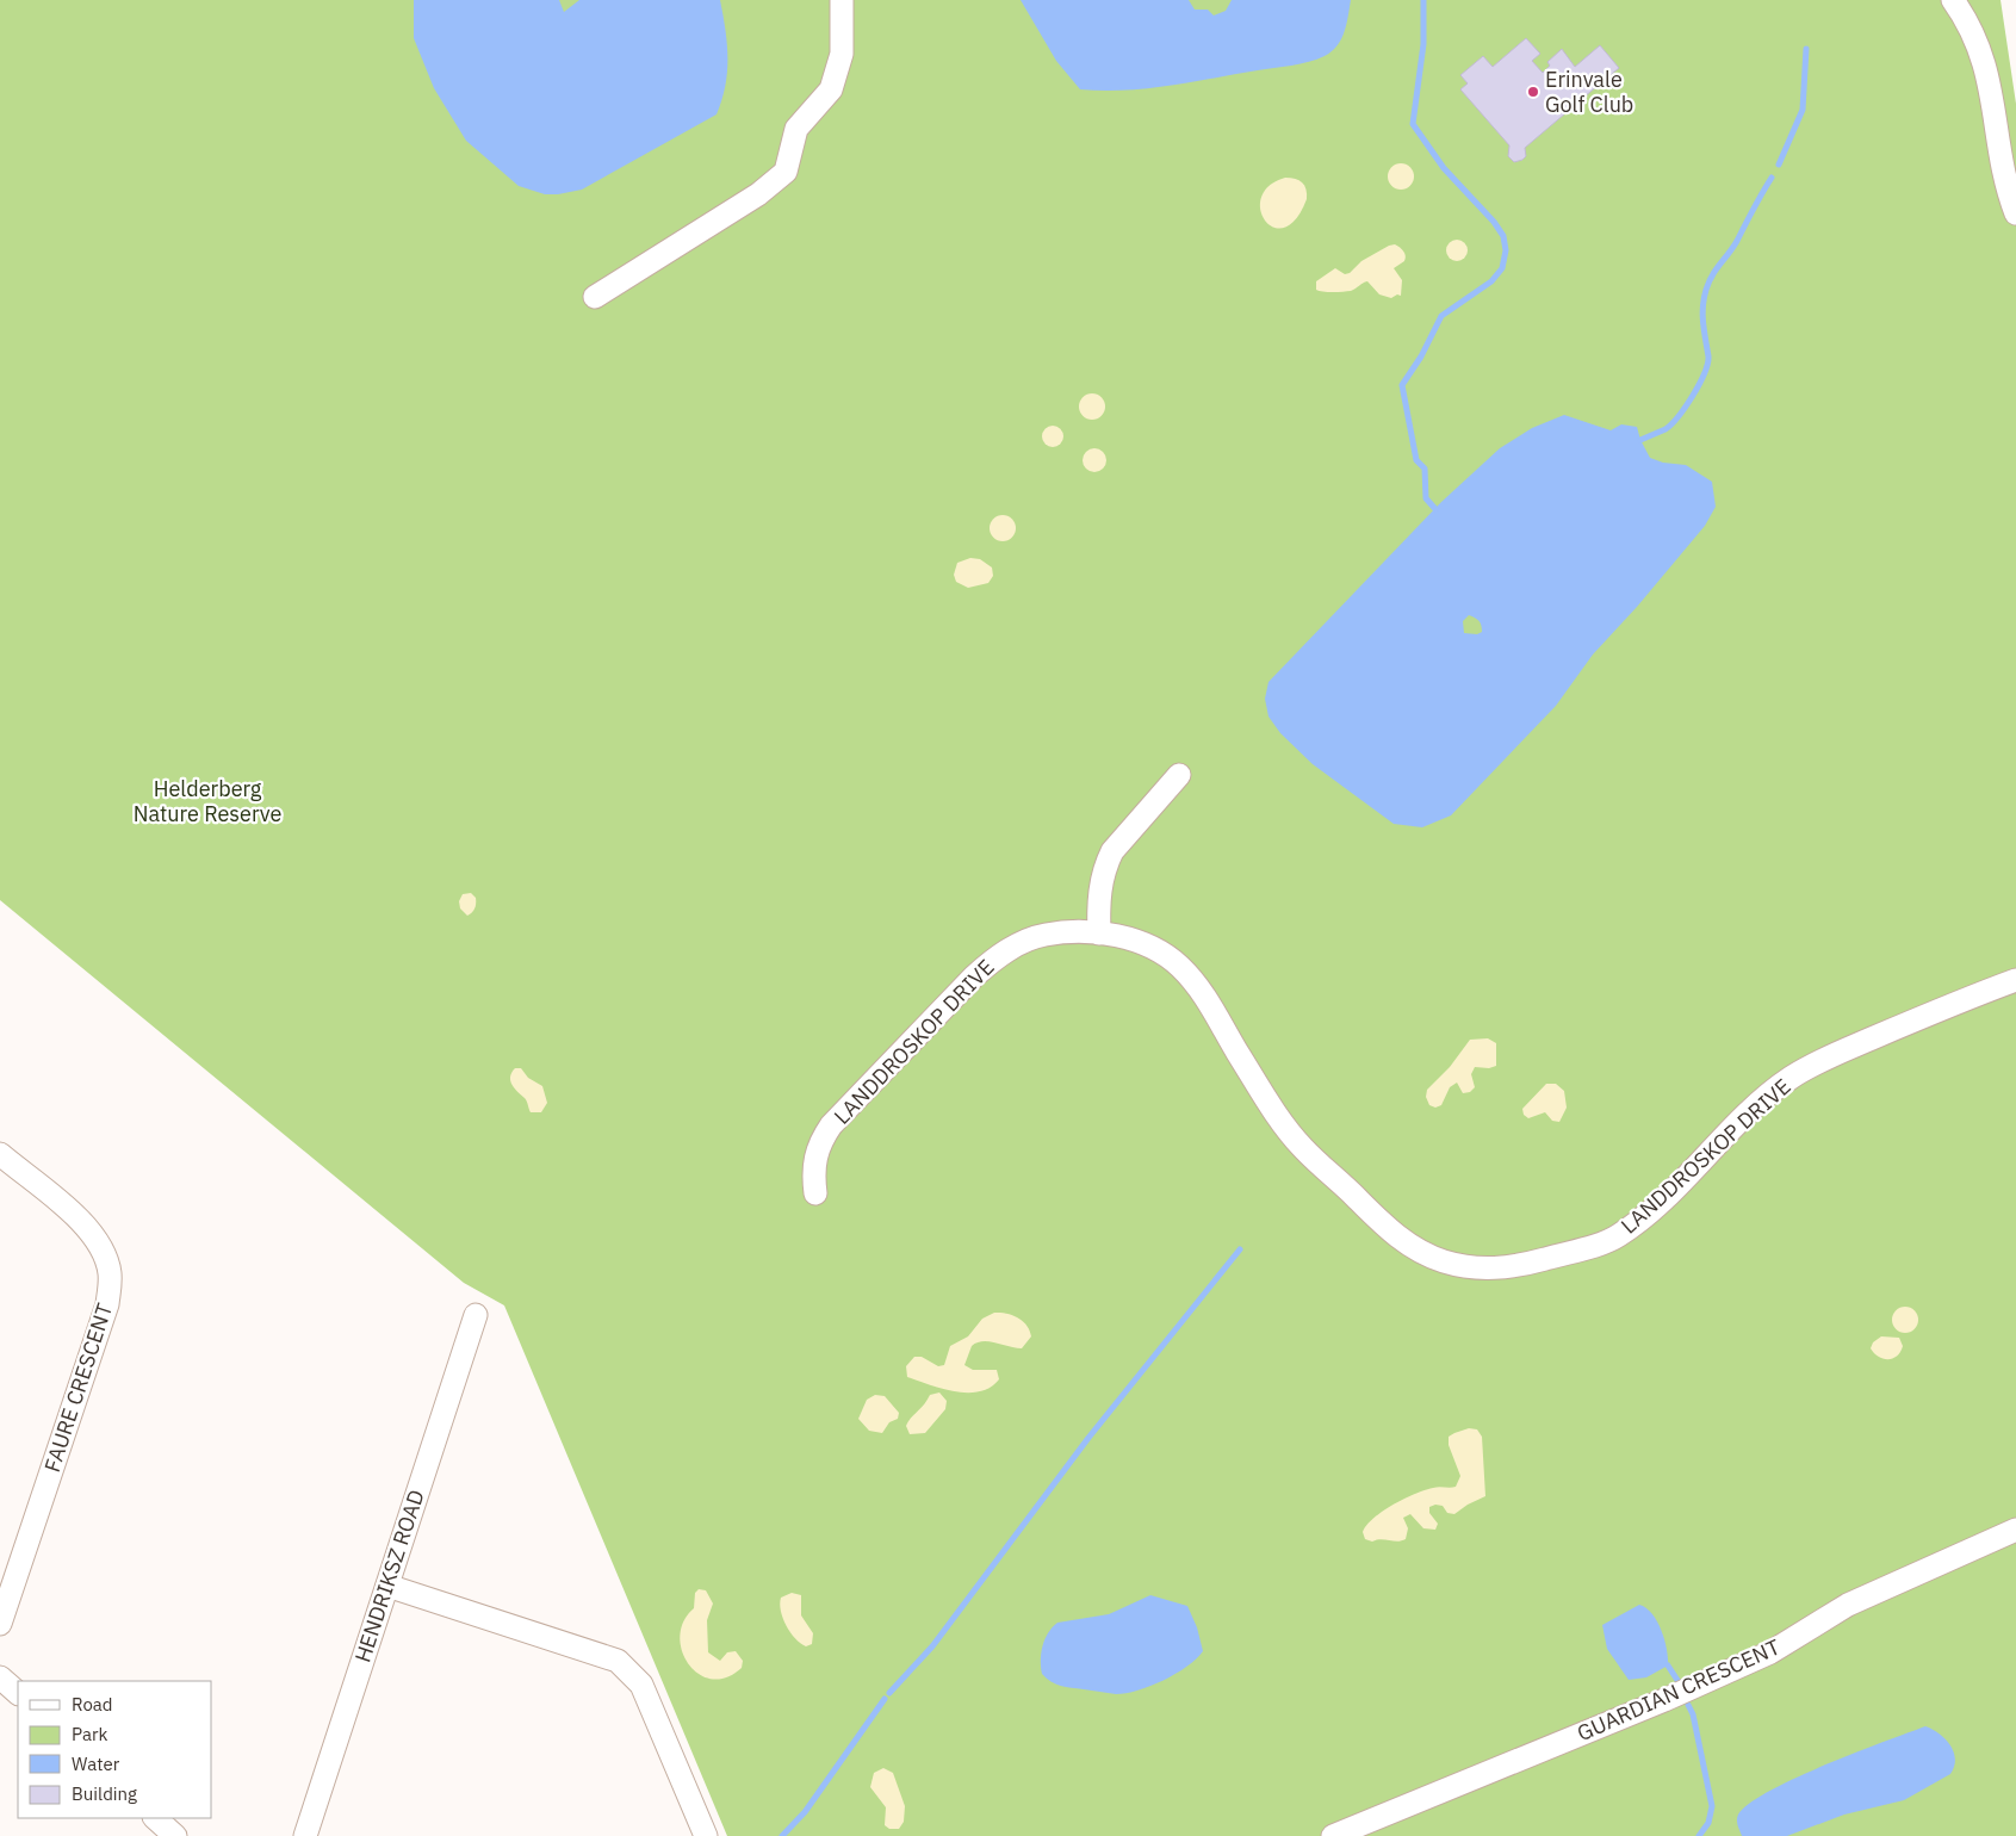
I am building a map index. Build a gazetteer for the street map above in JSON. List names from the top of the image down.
{
  "streets": {
    "street": [
      "LANDDROSKOP DRIVE",
      "FAURE CRESCENT",
      "HENDRIKSZ ROAD",
      "GUARDIAN CRESCENT"
    ]
  },
  "parks": ["Helderberg Nature Reserve"],
  "places": ["Erinvale Golf Club"],
  "legend": [
    "Road",
    "Park",
    "Water",
    "Building"
  ]
}
